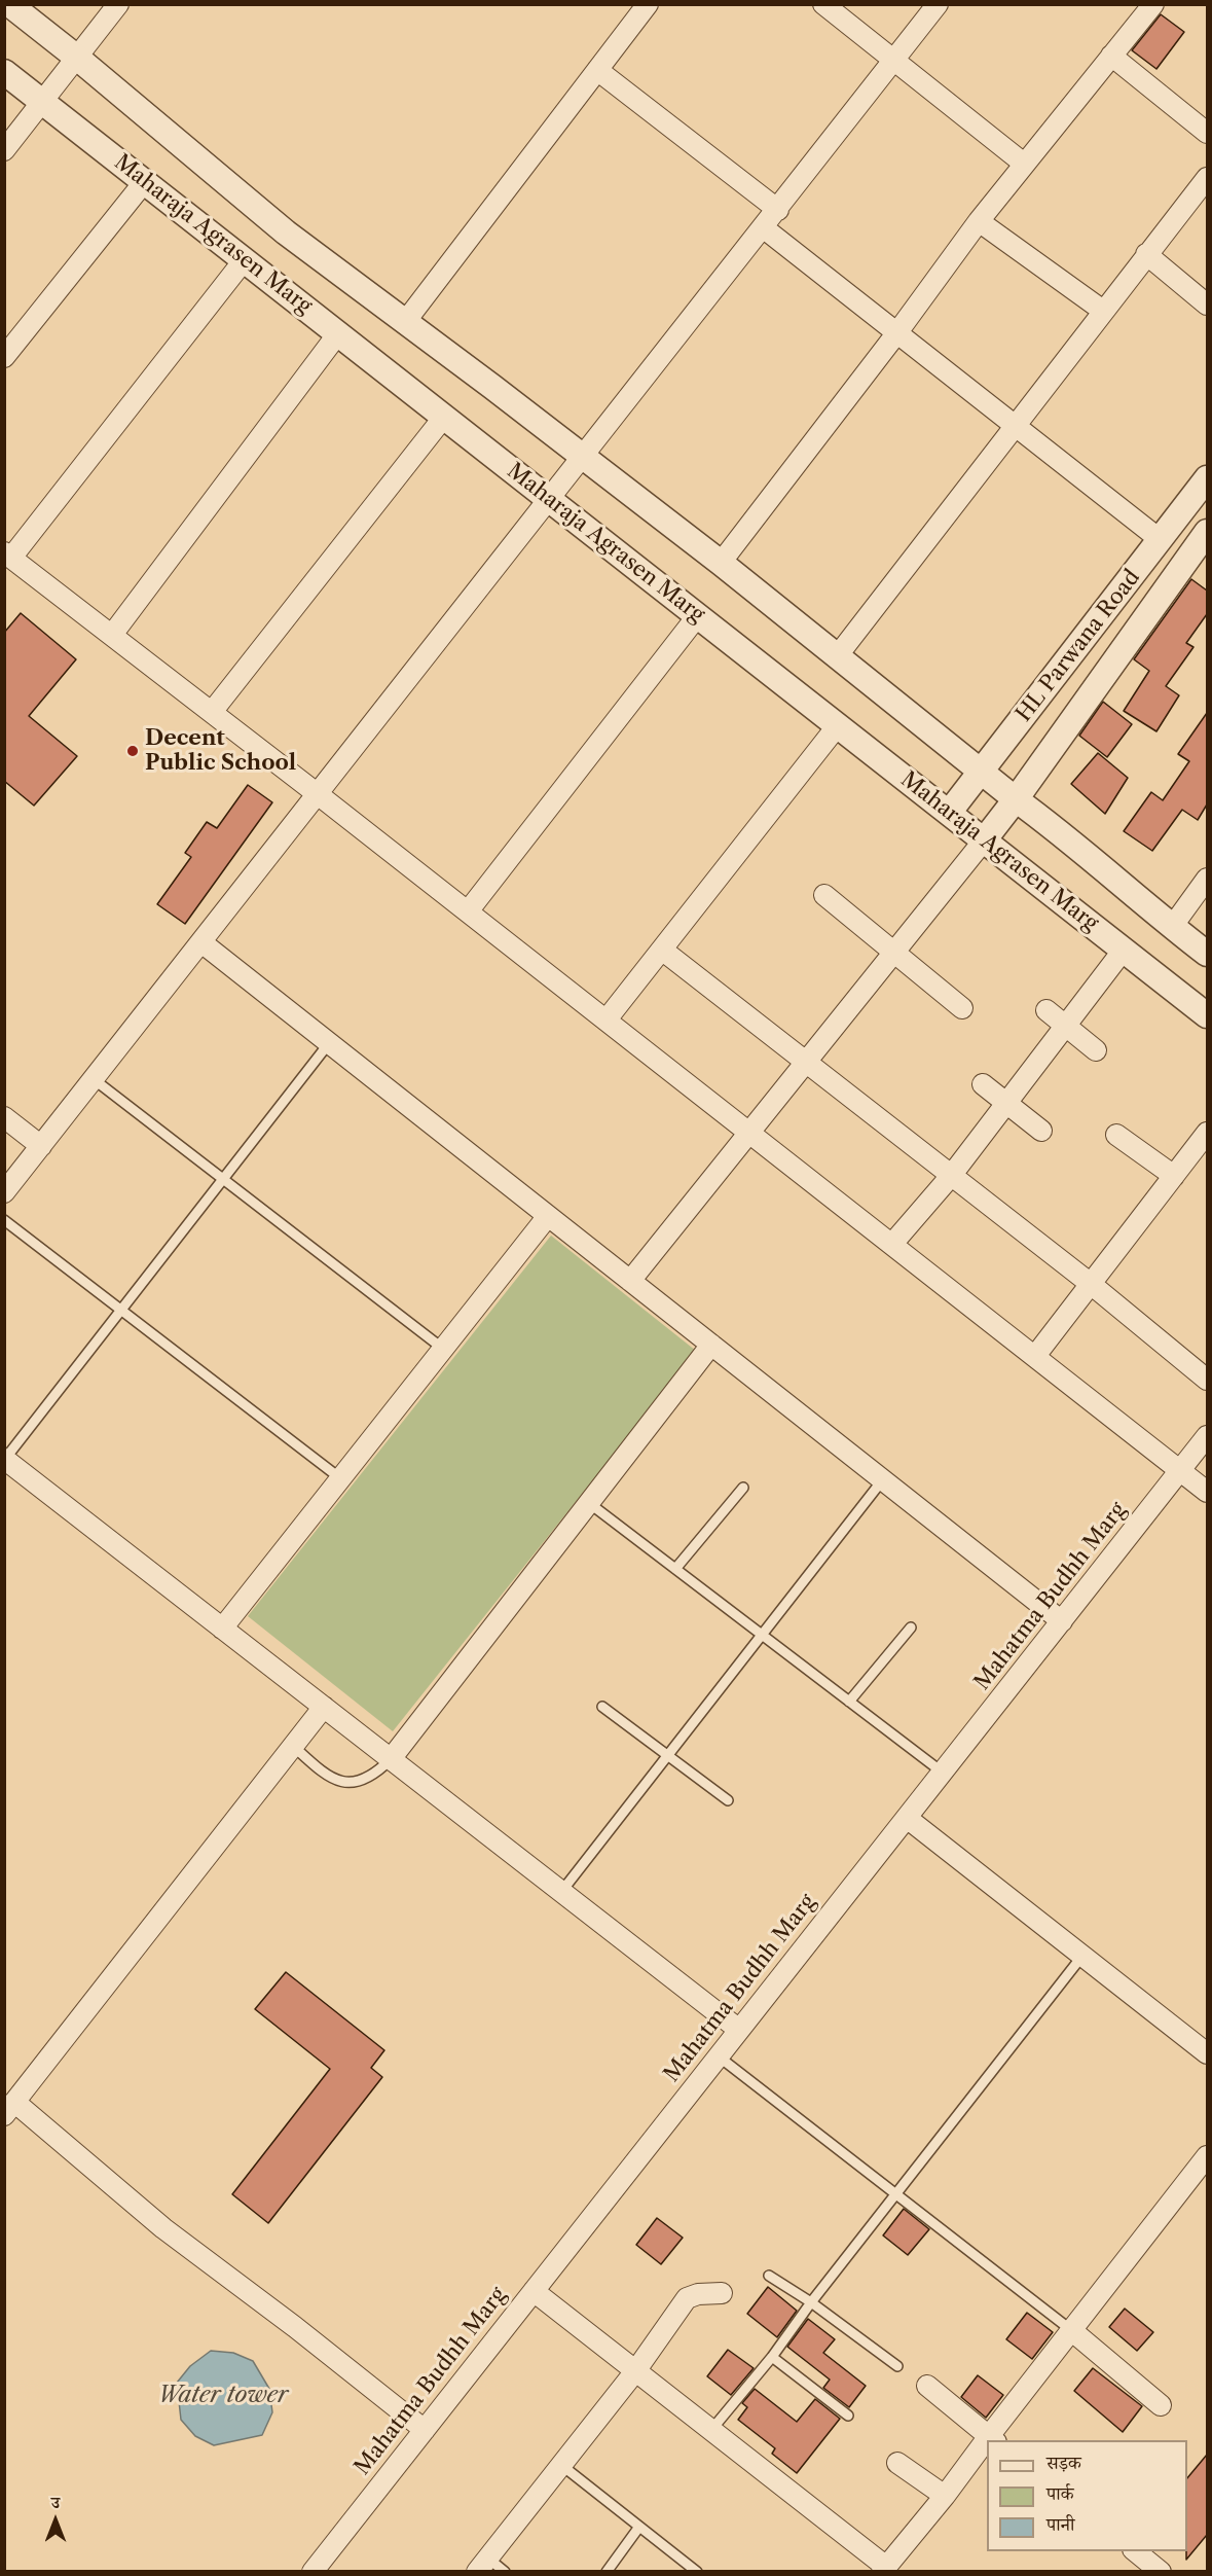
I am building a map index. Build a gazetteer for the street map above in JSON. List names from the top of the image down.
{
  "streets": {
    "street": ["Maharaja Agrasen Marg", "HL Parwana Road", "Mahatma Budhh Marg"]
  },
  "crossings": [
    ["Maharaja Agrasen Marg", "HL Parwana Road"]
  ],
  "water": ["Water tower"],
  "places": ["Decent Public School"],
  "legend": ["सड़क", "पार्क", "पानी"],
  "north": "top"
}
